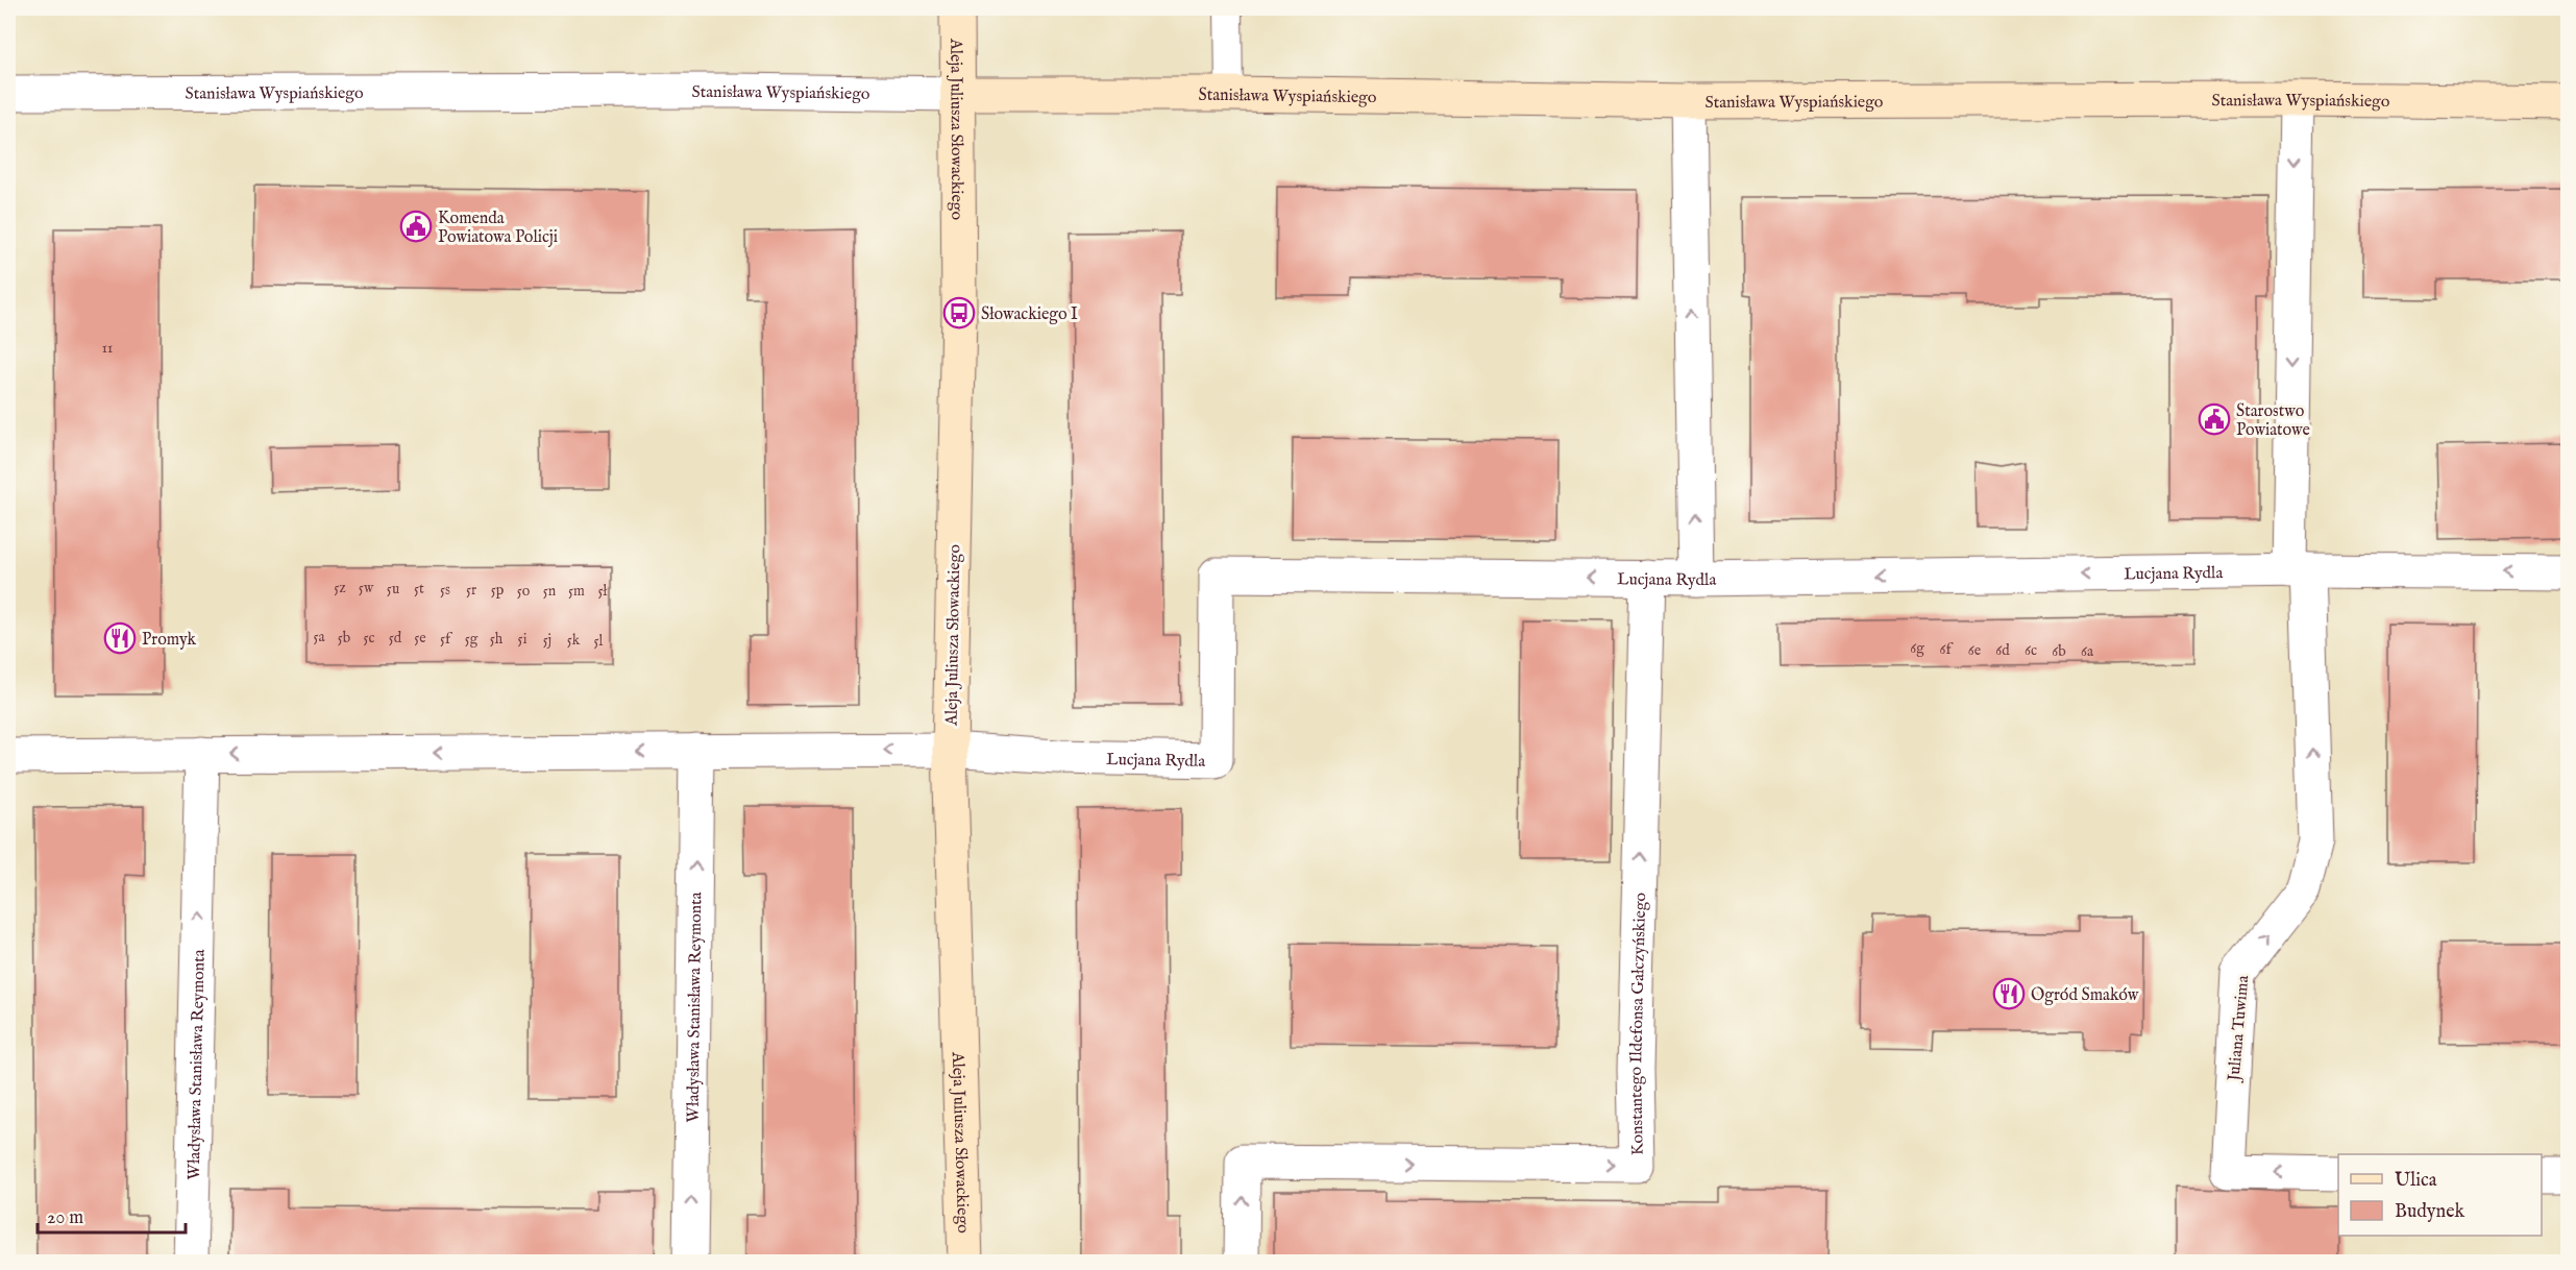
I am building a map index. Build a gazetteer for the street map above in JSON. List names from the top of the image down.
{
  "streets": {
    "street": [
      "Stanisława Wyspiańskiego",
      "Aleja Juliusza Słowackiego",
      "Lucjana Rydla",
      "Władysława Stanisława Reymonta",
      "Konstantego Ildefonsa Gałczyńskiego",
      "Juliana Tuwima"
    ]
  },
  "crossings": [
    ["Stanisława Wyspiańskiego", "Aleja Juliusza Słowackiego"],
    ["Aleja Juliusza Słowackiego", "Lucjana Rydla"],
    ["Lucjana Rydla", "Konstantego Ildefonsa Gałczyńskiego"],
    ["Lucjana Rydla", "Juliana Tuwima"]
  ],
  "one_way": ["Lucjana Rydla", "Władysława Stanisława Reymonta", "Juliana Tuwima"],
  "places": {
    "public building": ["Komenda Powiatowa Policji", "Starostwo Powiatowe"],
    "bus stop": ["Słowackiego I"],
    "restaurant": ["Promyk", "Ogród Smaków"]
  },
  "house_numbers": [
    "11",
    "5z",
    "5w",
    "5u",
    "5t",
    "5s",
    "5r",
    "5p",
    "5o",
    "5n",
    "5m",
    "5ł",
    "5a",
    "5b",
    "5c",
    "5d",
    "5e",
    "5f",
    "5g",
    "5h",
    "5i",
    "5j",
    "5k",
    "5l",
    "6g",
    "6f",
    "6e",
    "6d",
    "6c",
    "6b",
    "6a"
  ],
  "legend": ["Ulica", "Budynek"],
  "scale_bar": "20 m"
}
